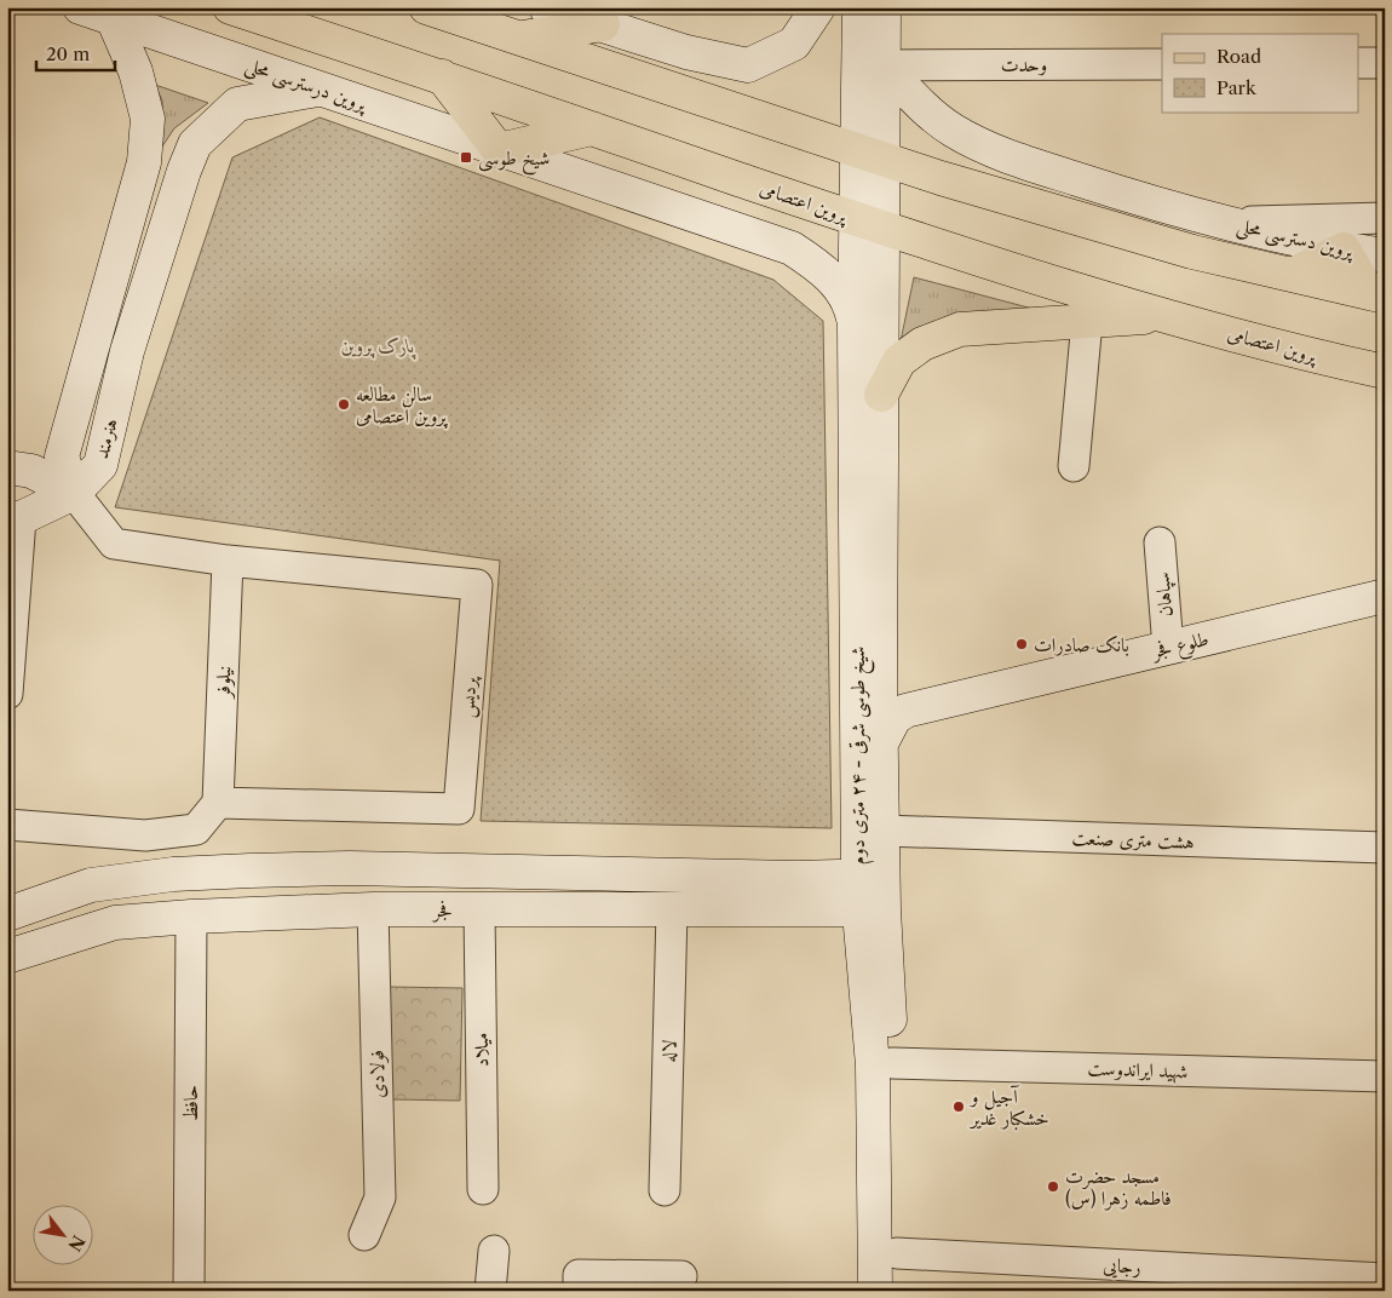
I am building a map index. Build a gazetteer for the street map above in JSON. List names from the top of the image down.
{
  "streets": {
    "main road": [
      "پروین درسترسی محلی",
      "پروین اعتصامی",
      "پروین دسترسی محلی",
      "هنرمند",
      "طلوع فجر",
      "شیخ طوسی شرقی - ۲۴ متری دوم",
      "فجر"
    ],
    "street": [
      "وحدت",
      "سپاهان",
      "نیلوفر",
      "پردیس",
      "هشت متری صنعت",
      "میلاد",
      "لاله",
      "شهید ایراندوست",
      "فولادی",
      "حافظ",
      "رجایی"
    ]
  },
  "crossings": [
    ["وحدت", "پروین دسترسی محلی"],
    ["پروین درسترسی محلی", "هنرمند"],
    ["پروین درسترسی محلی", "شیخ طوسی شرقی - ۲۴ متری دوم"],
    ["پروین اعتصامی", "شیخ طوسی شرقی - ۲۴ متری دوم"],
    ["سپاهان", "طلوع فجر"],
    ["طلوع فجر", "شیخ طوسی شرقی - ۲۴ متری دوم"],
    ["نیلوفر", "پردیس"],
    ["شیخ طوسی شرقی - ۲۴ متری دوم", "هشت متری صنعت"],
    ["شیخ طوسی شرقی - ۲۴ متری دوم", "فجر"],
    ["شیخ طوسی شرقی - ۲۴ متری دوم", "شهید ایراندوست"],
    ["شیخ طوسی شرقی - ۲۴ متری دوم", "رجایی"],
    ["فجر", "میلاد"],
    ["فجر", "لاله"],
    ["فجر", "فولادی"],
    ["فجر", "حافظ"]
  ],
  "parks": ["پارک پروین"],
  "places": {
    "transit": ["شیخ طوسی"],
    "other": [
      "سالن مطالعه پروین اعتصامی",
      "بانک صادرات",
      "آجیل و خشکبار غدیر",
      "مسجد حضرت فاطمه زهرا (س)"
    ]
  },
  "legend": ["Road", "Park"],
  "scale_bar": "20 m",
  "north": "bottom right"
}
